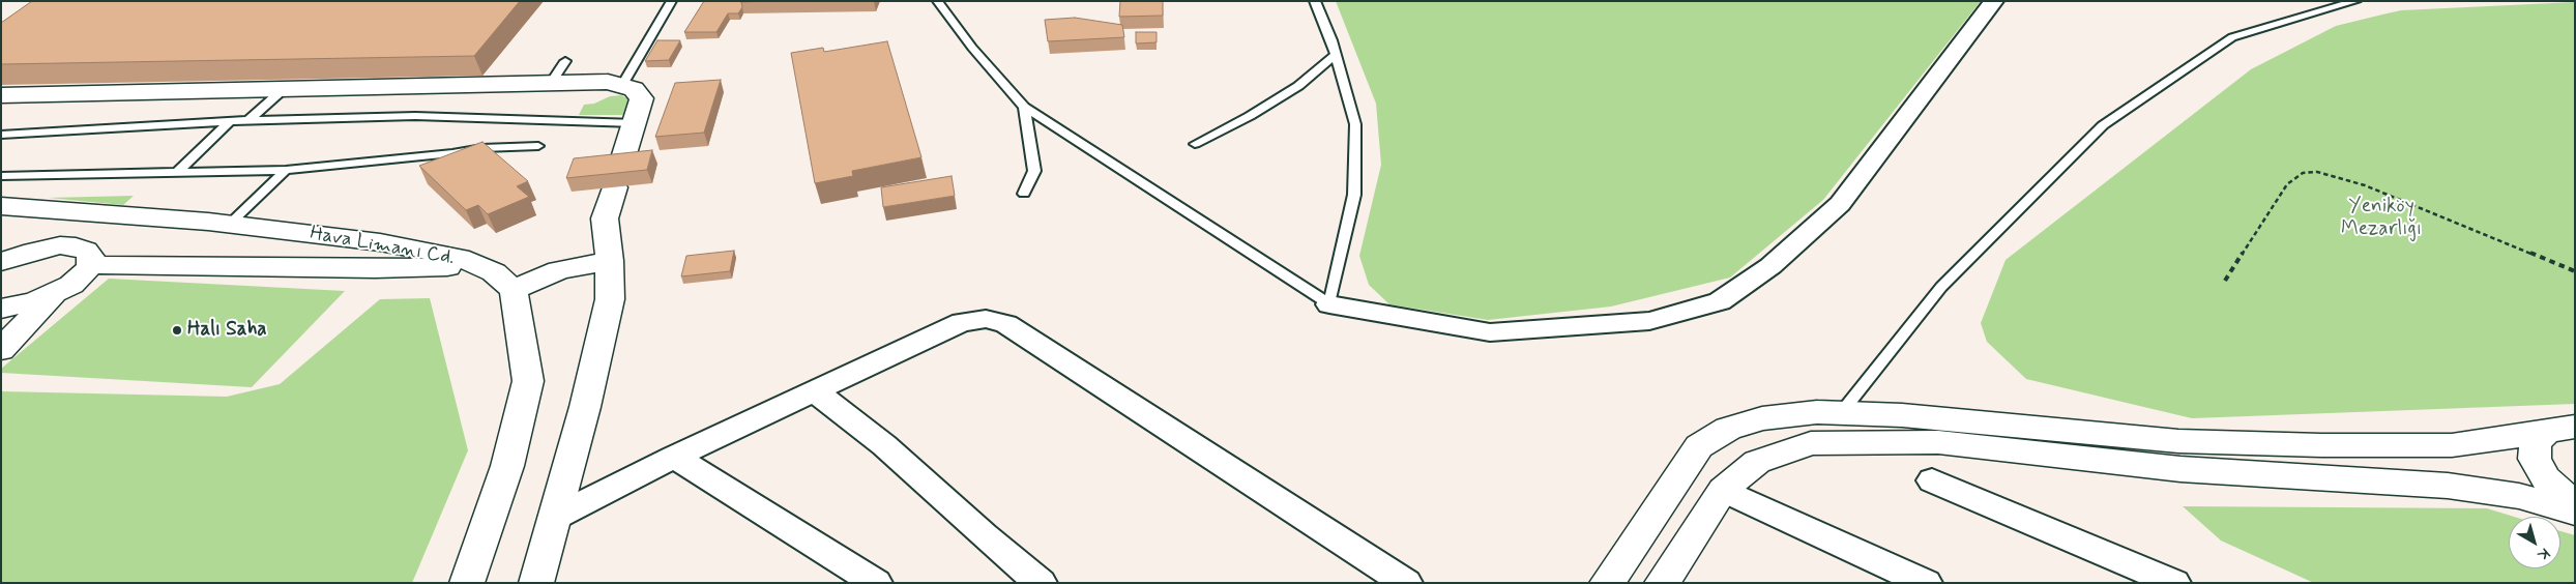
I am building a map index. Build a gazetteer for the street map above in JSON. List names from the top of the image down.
{
  "streets": {
    "street": ["Hava Limanı Cd."]
  },
  "parks": ["Yeniköy Mezarlığı"],
  "places": ["Halı Saha"],
  "north": "bottom right"
}
